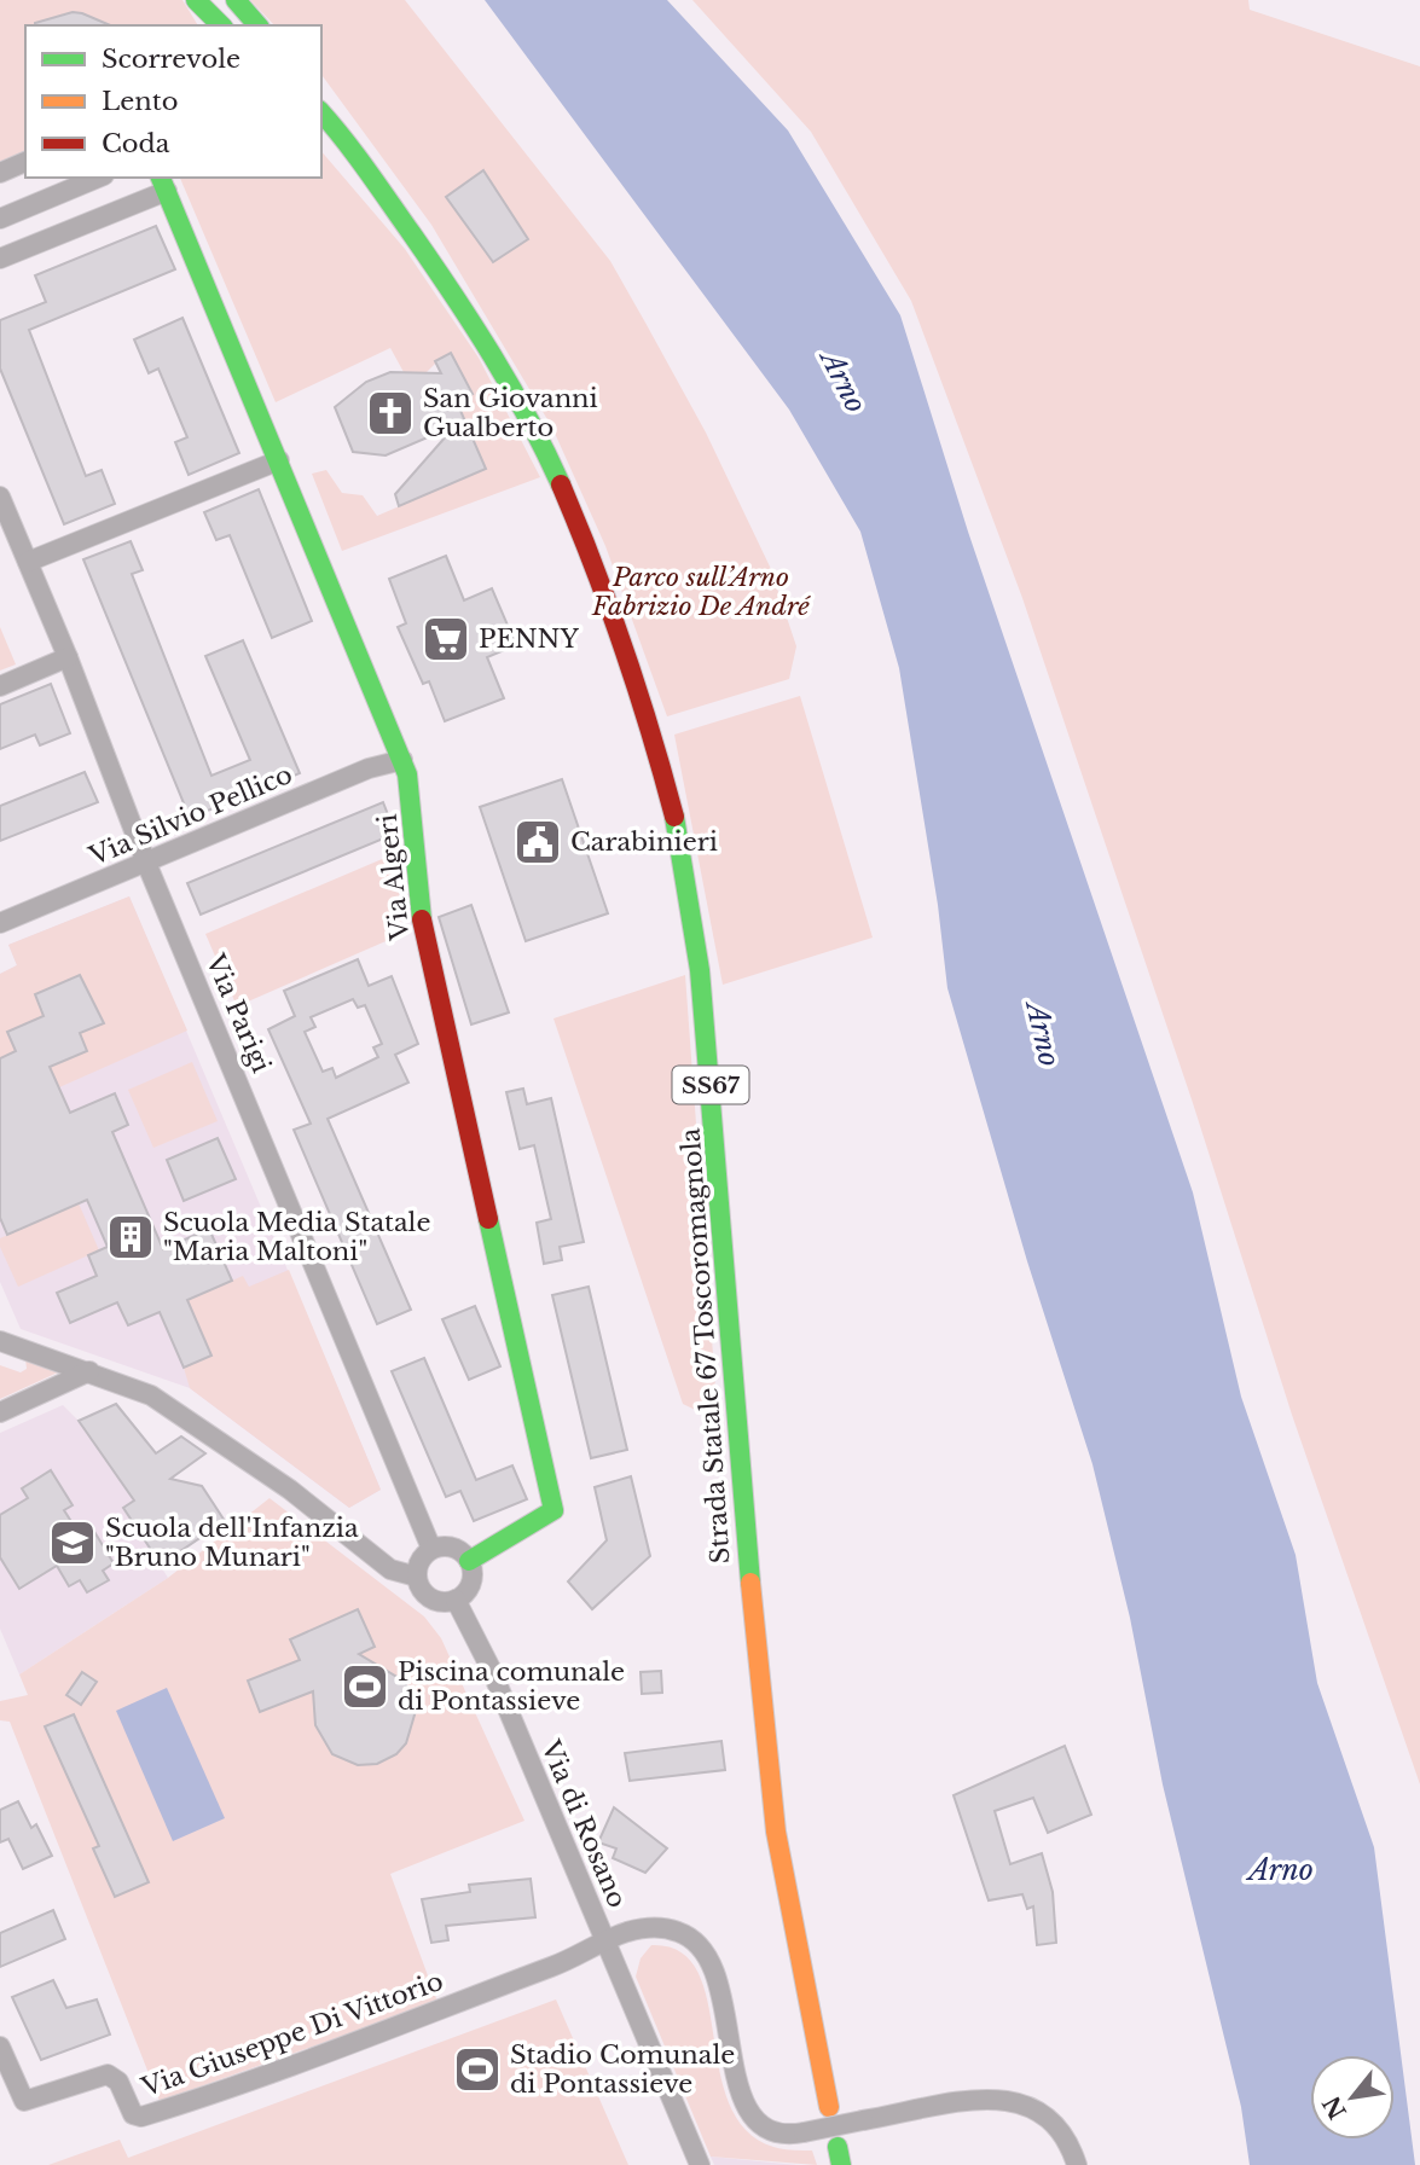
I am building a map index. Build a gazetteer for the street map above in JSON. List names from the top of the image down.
{
  "streets": {
    "main road": ["Via Algeri", "SS67", "Strada Statale 67 Toscoromagnola"],
    "street": [
      "Via Silvio Pellico",
      "Via Parigi",
      "Via di Rosano",
      "Via Giuseppe Di Vittorio"
    ]
  },
  "crossings": [
    ["Via Silvio Pellico", "Via Algeri"],
    ["Via Silvio Pellico", "Via Parigi"],
    ["Via Algeri", "Via Parigi"],
    ["Via Algeri", "Via di Rosano"],
    ["Via Parigi", "Via di Rosano"],
    ["Via di Rosano", "Via Giuseppe Di Vittorio"]
  ],
  "water": ["Arno"],
  "parks": ["Parco sull’Arno Fabrizio De André"],
  "places": {
    "church": ["San Giovanni Gualberto"],
    "supermarket": ["PENNY"],
    "public building": ["Carabinieri"],
    "building": ["Scuola Media Statale \"Maria Maltoni\""],
    "school or university": ["Scuola dell'Infanzia \"Bruno Munari\""],
    "sports": ["Piscina comunale di Pontassieve", "Stadio Comunale di Pontassieve"]
  },
  "legend": ["Scorrevole", "Lento", "Coda"],
  "north": "bottom left"
}
